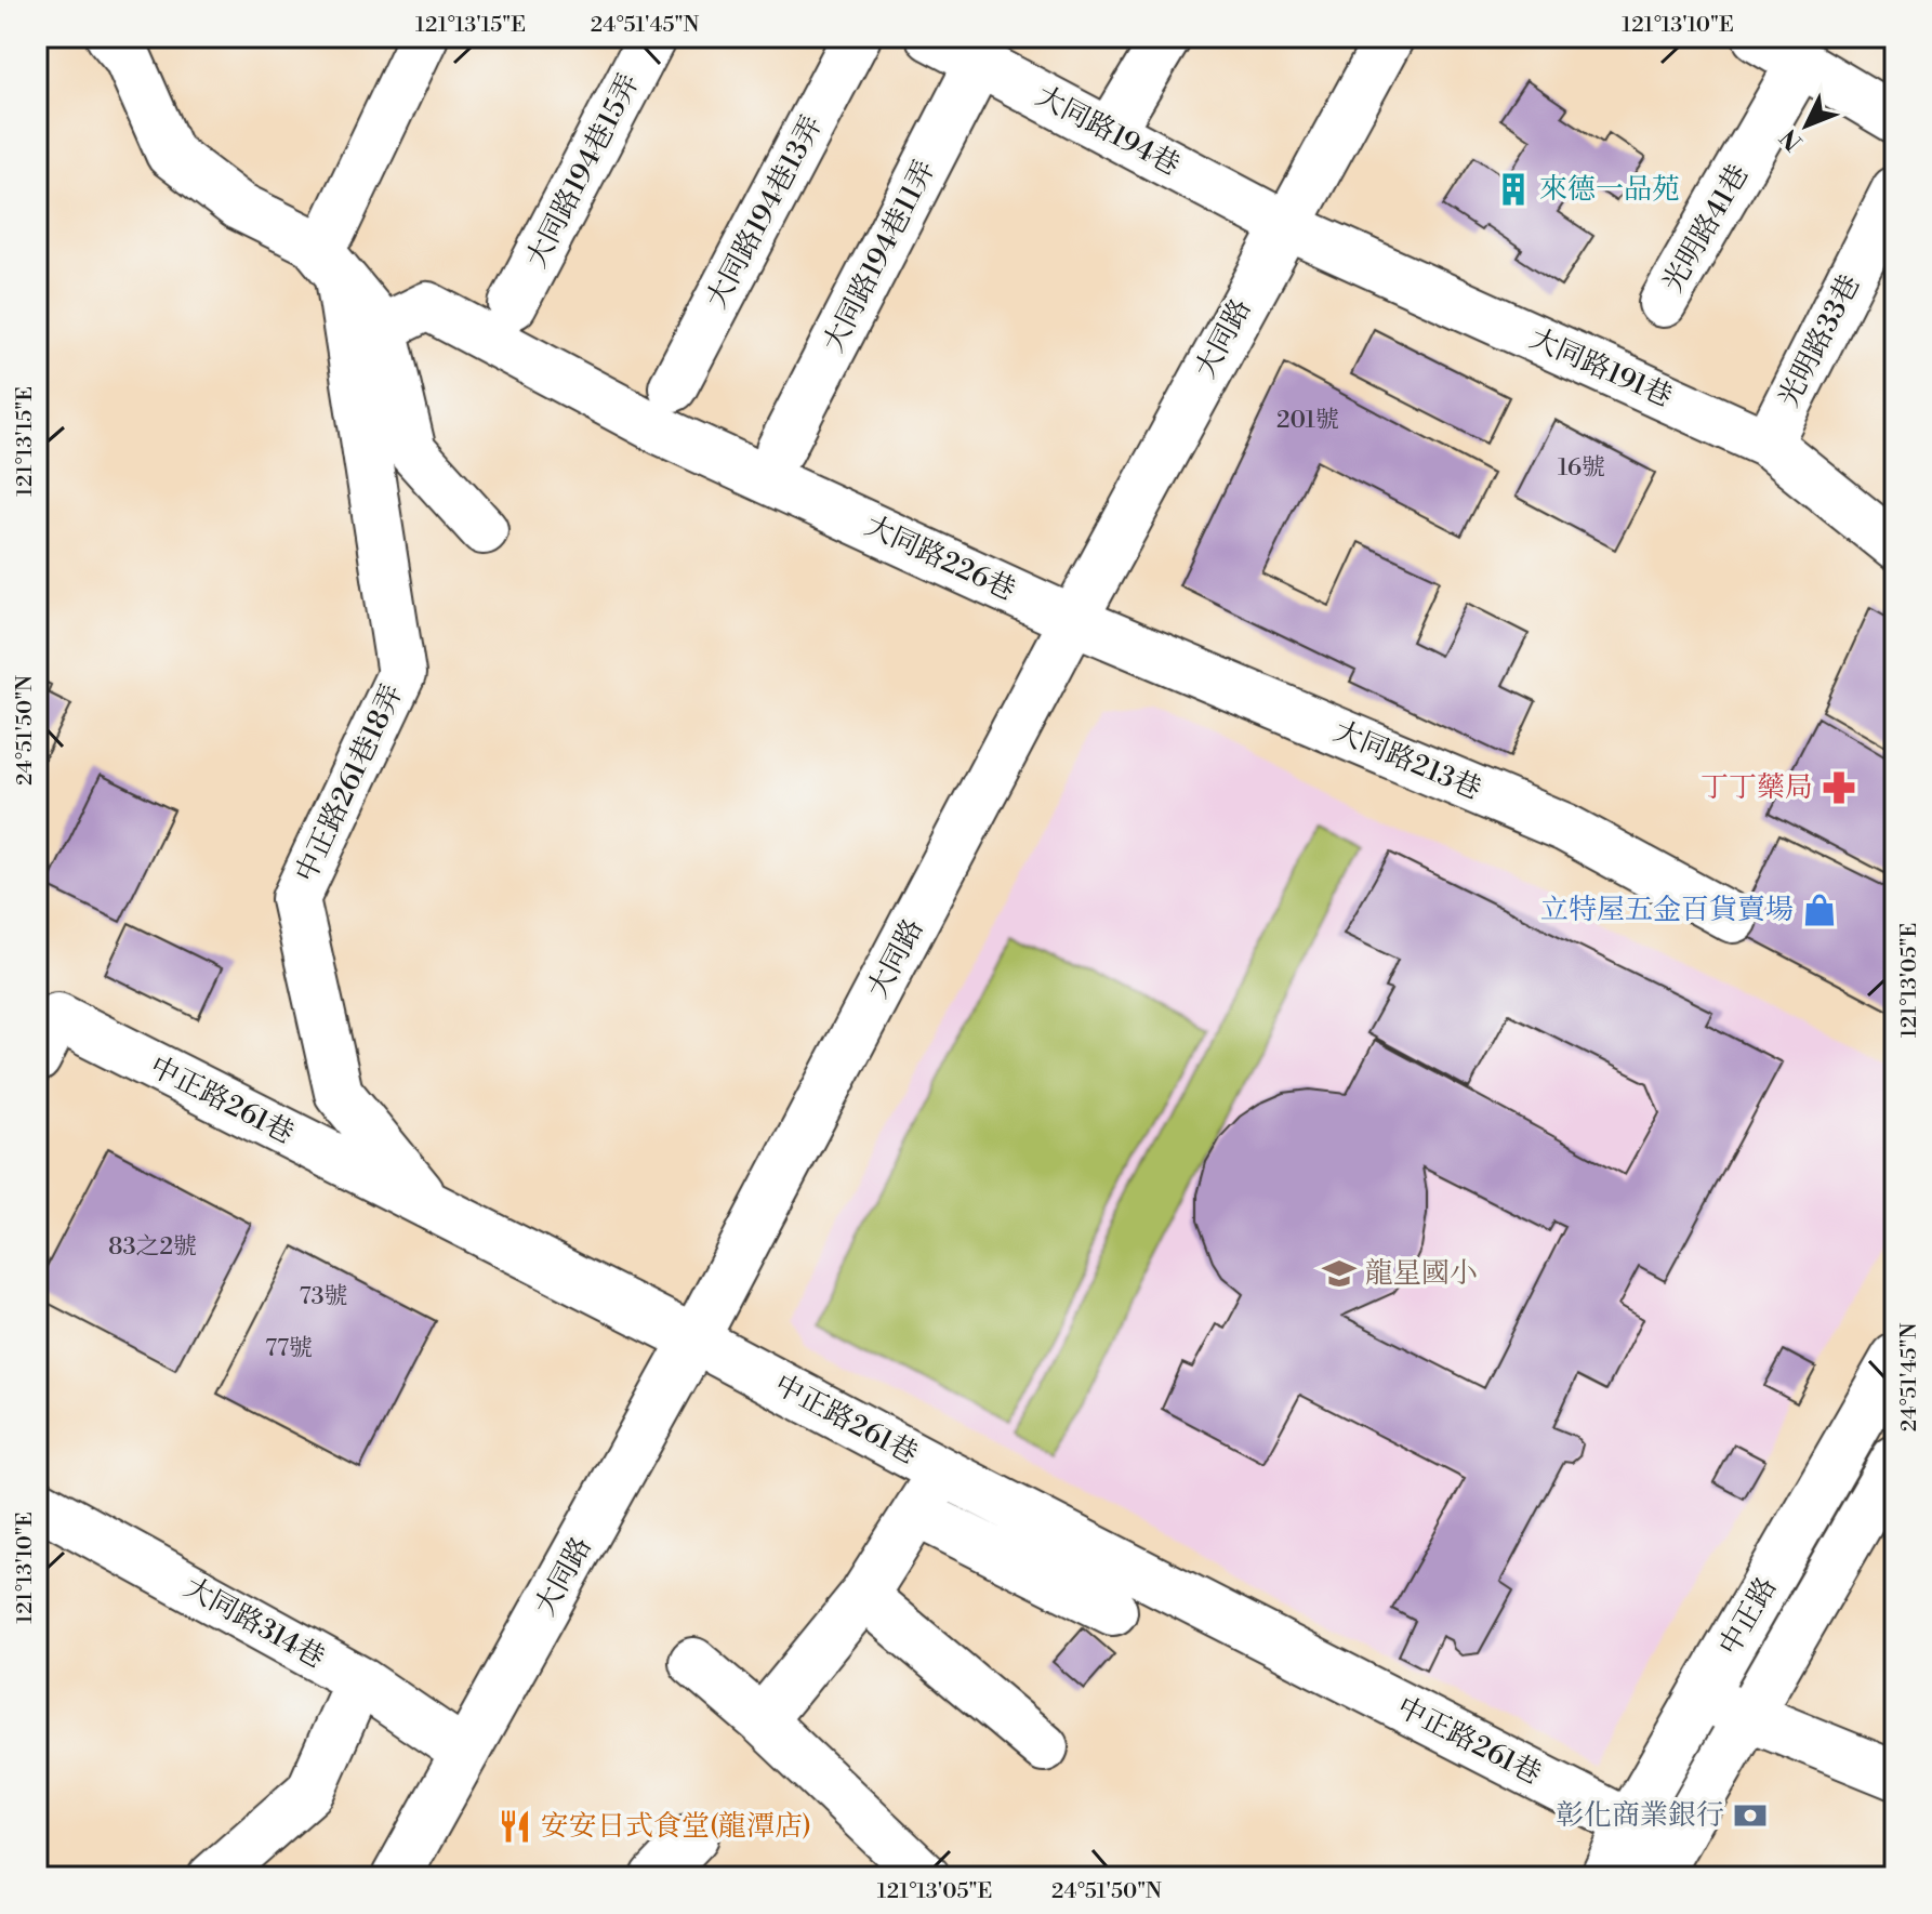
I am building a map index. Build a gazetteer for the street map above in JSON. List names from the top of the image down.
{
  "streets": {
    "street": [
      "大同路194巷",
      "大同路194巷15弄",
      "大同路194巷13弄",
      "光明路41巷",
      "大同路194巷11弄",
      "大同路",
      "光明路33巷",
      "大同路191巷",
      "大同路226巷",
      "大同路213巷",
      "中正路261巷18弄",
      "中正路261巷",
      "中正路",
      "大同路314巷"
    ]
  },
  "crossings": [
    ["大同路194巷", "大同路194巷11弄"],
    ["大同路194巷", "大同路"],
    ["大同路194巷", "大同路191巷"],
    ["大同路", "大同路191巷"],
    ["大同路", "大同路226巷"],
    ["大同路", "大同路213巷"],
    ["大同路", "中正路261巷"],
    ["大同路", "大同路314巷"],
    ["光明路33巷", "大同路191巷"],
    ["大同路226巷", "大同路213巷"],
    ["中正路261巷18弄", "中正路261巷"],
    ["中正路261巷", "中正路"]
  ],
  "places": {
    "building": ["來德一品苑"],
    "pharmacy": ["丁丁藥局"],
    "shop": ["立特屋五金百貨賣場"],
    "school or university": ["龍星國小"],
    "bank": ["彰化商業銀行"],
    "restaurant": ["安安日式食堂(龍潭店)"]
  },
  "house_numbers": [
    "201號",
    "16號",
    "83之2號",
    "73號",
    "77號"
  ],
  "north": "bottom left",
  "coordinates": [
    "121°13'15\"E",
    "24°51'45\"N",
    "121°13'10\"E",
    "24°51'50\"N",
    "121°13'05\"E"
  ]
}
